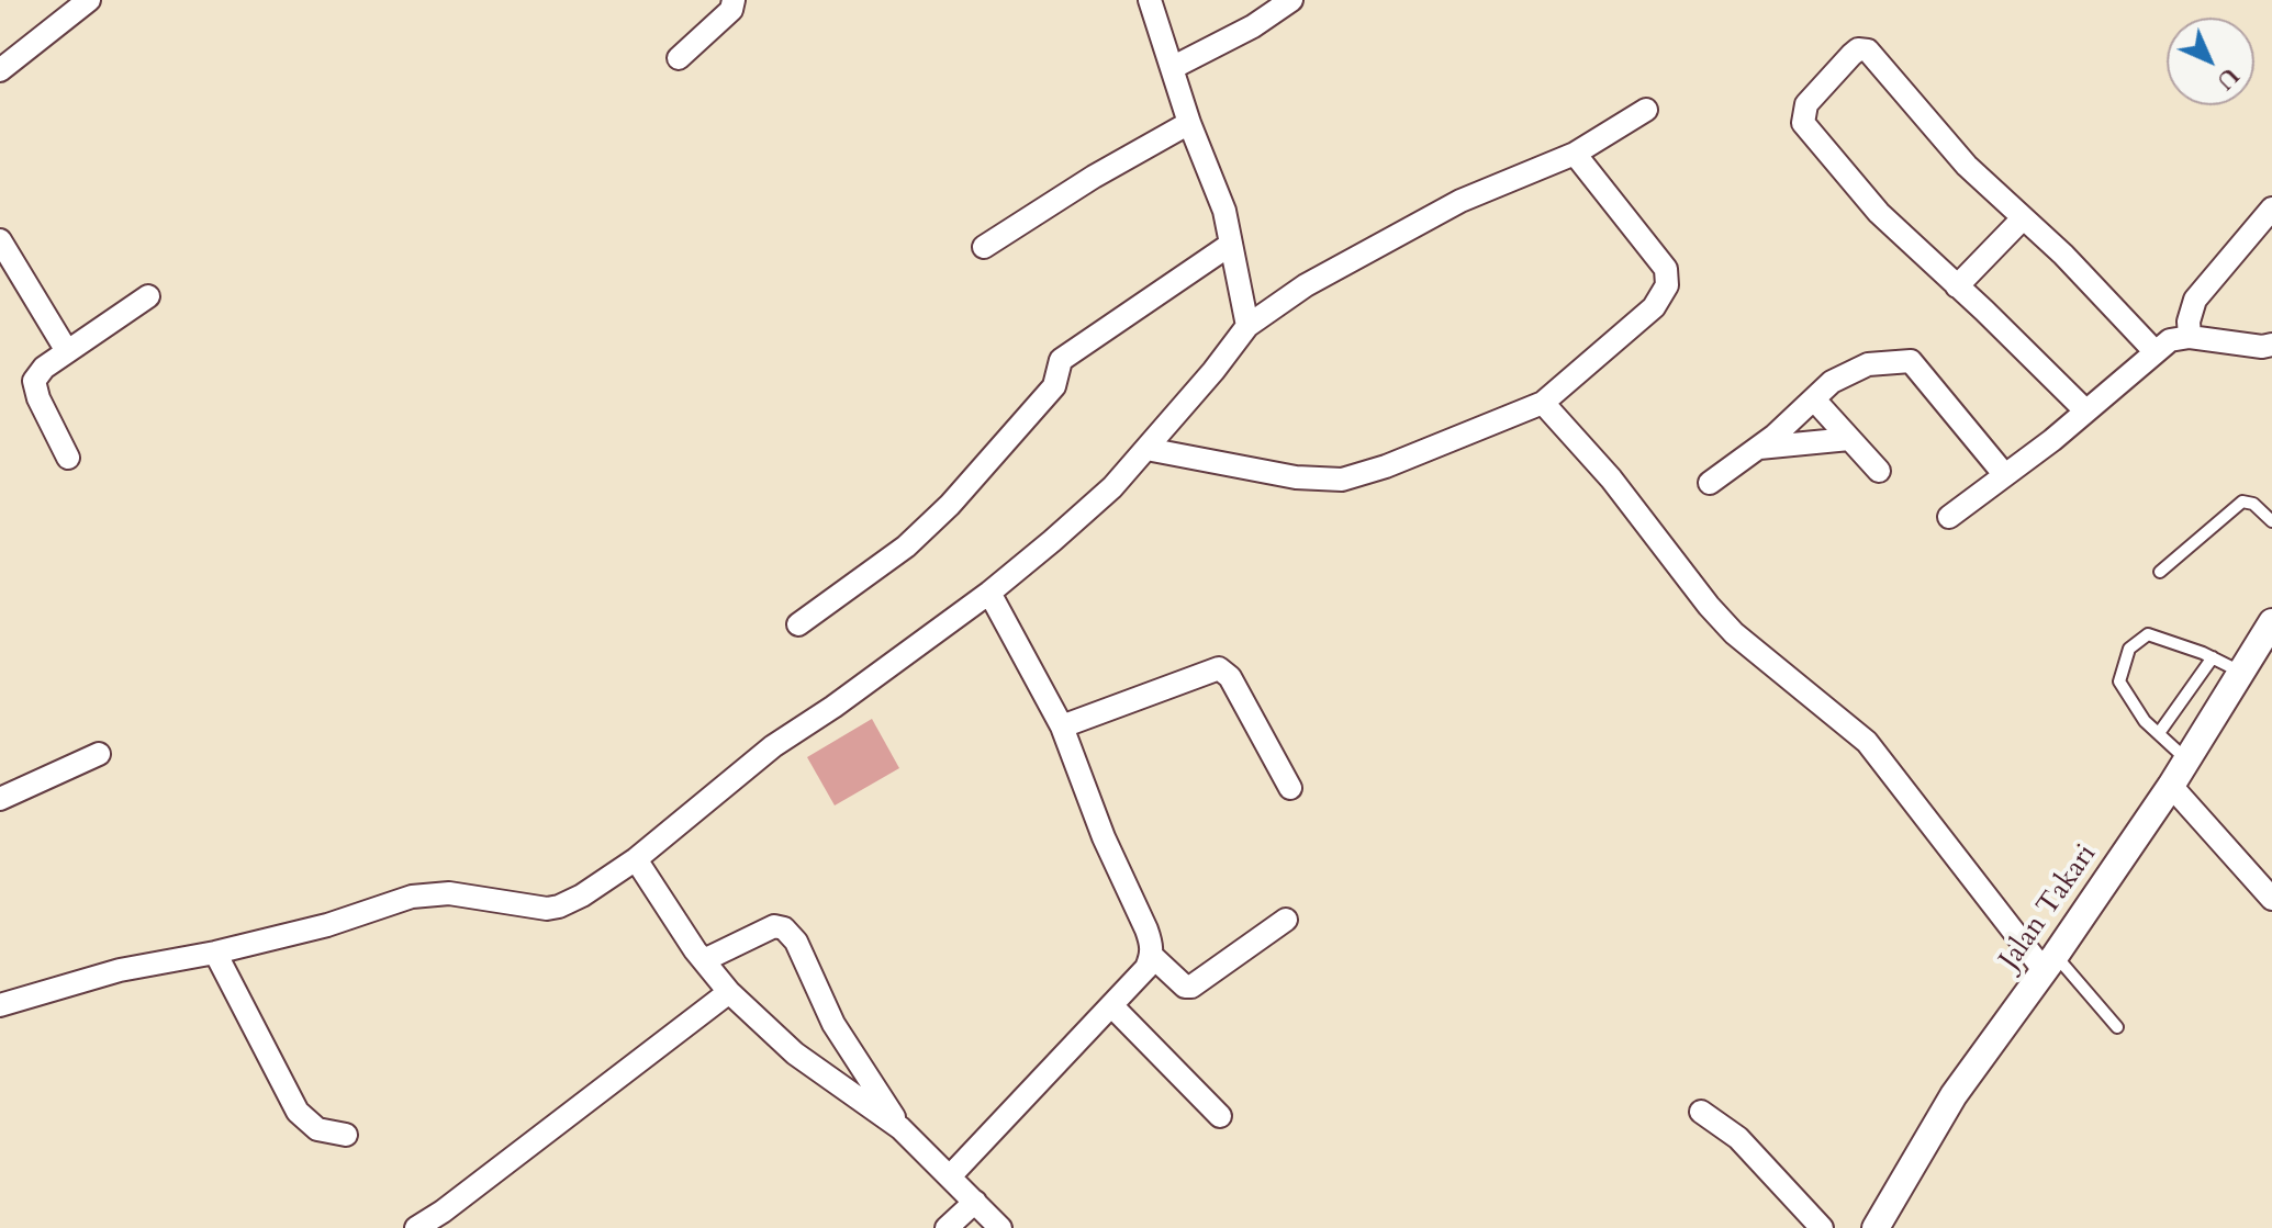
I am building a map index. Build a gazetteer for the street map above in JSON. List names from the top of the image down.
{
  "streets": {
    "street": ["Jalan Takari"]
  },
  "north": "bottom right"
}
